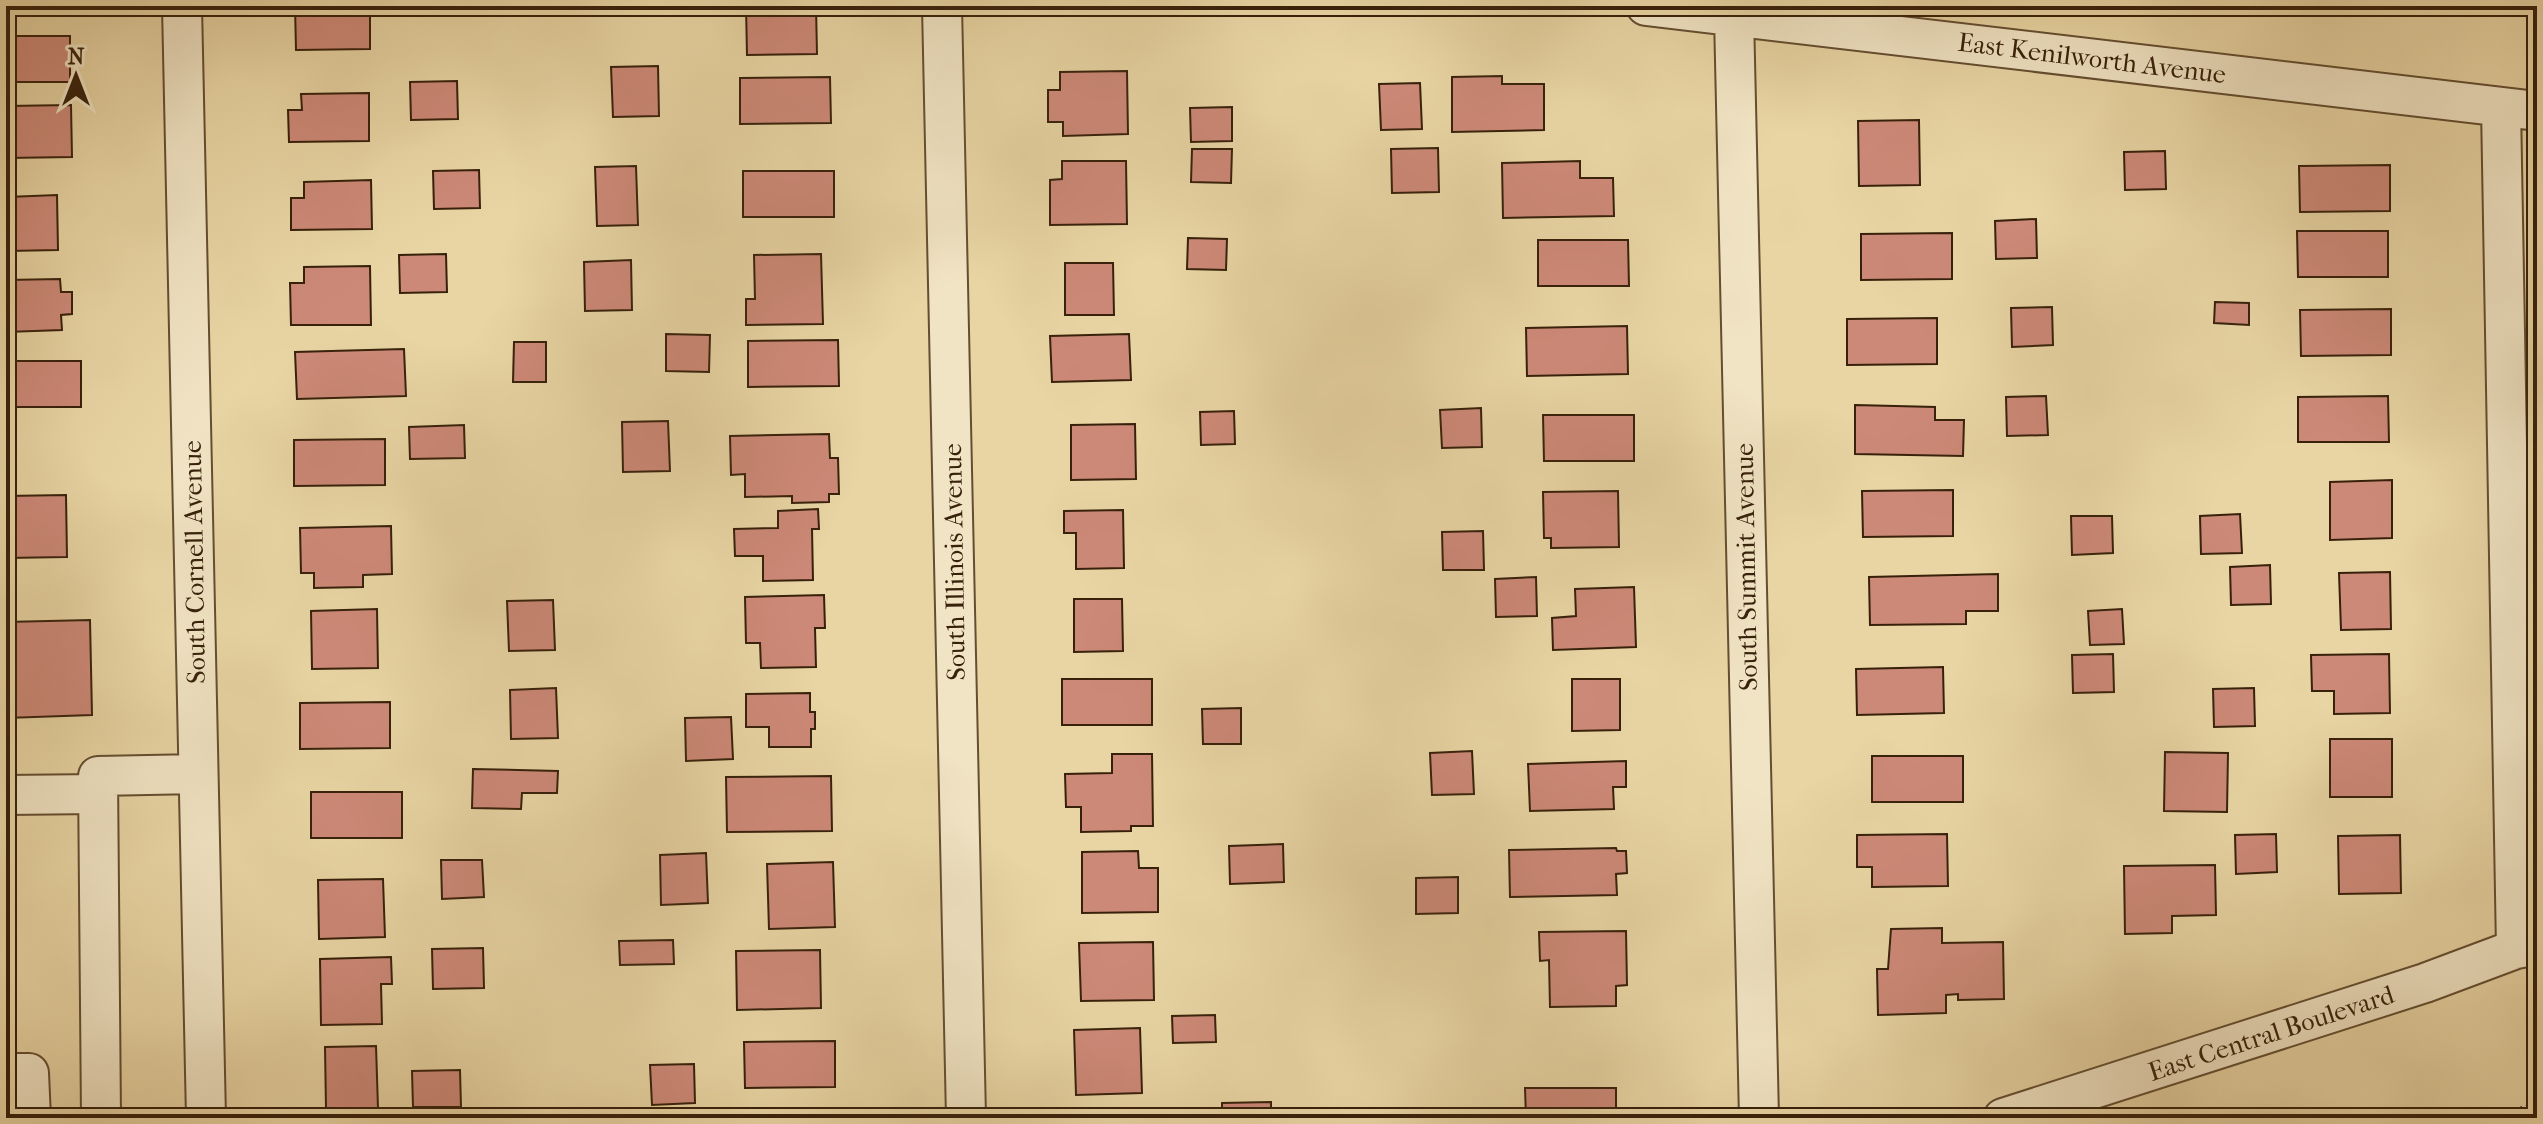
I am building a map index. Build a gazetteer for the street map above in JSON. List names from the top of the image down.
{
  "streets": {
    "street": [
      "East Kenilworth Avenue",
      "South Cornell Avenue",
      "South Illinois Avenue",
      "South Summit Avenue",
      "East Central Boulevard"
    ]
  },
  "crossings": [
    ["East Kenilworth Avenue", "South Summit Avenue"]
  ],
  "north": "top"
}
